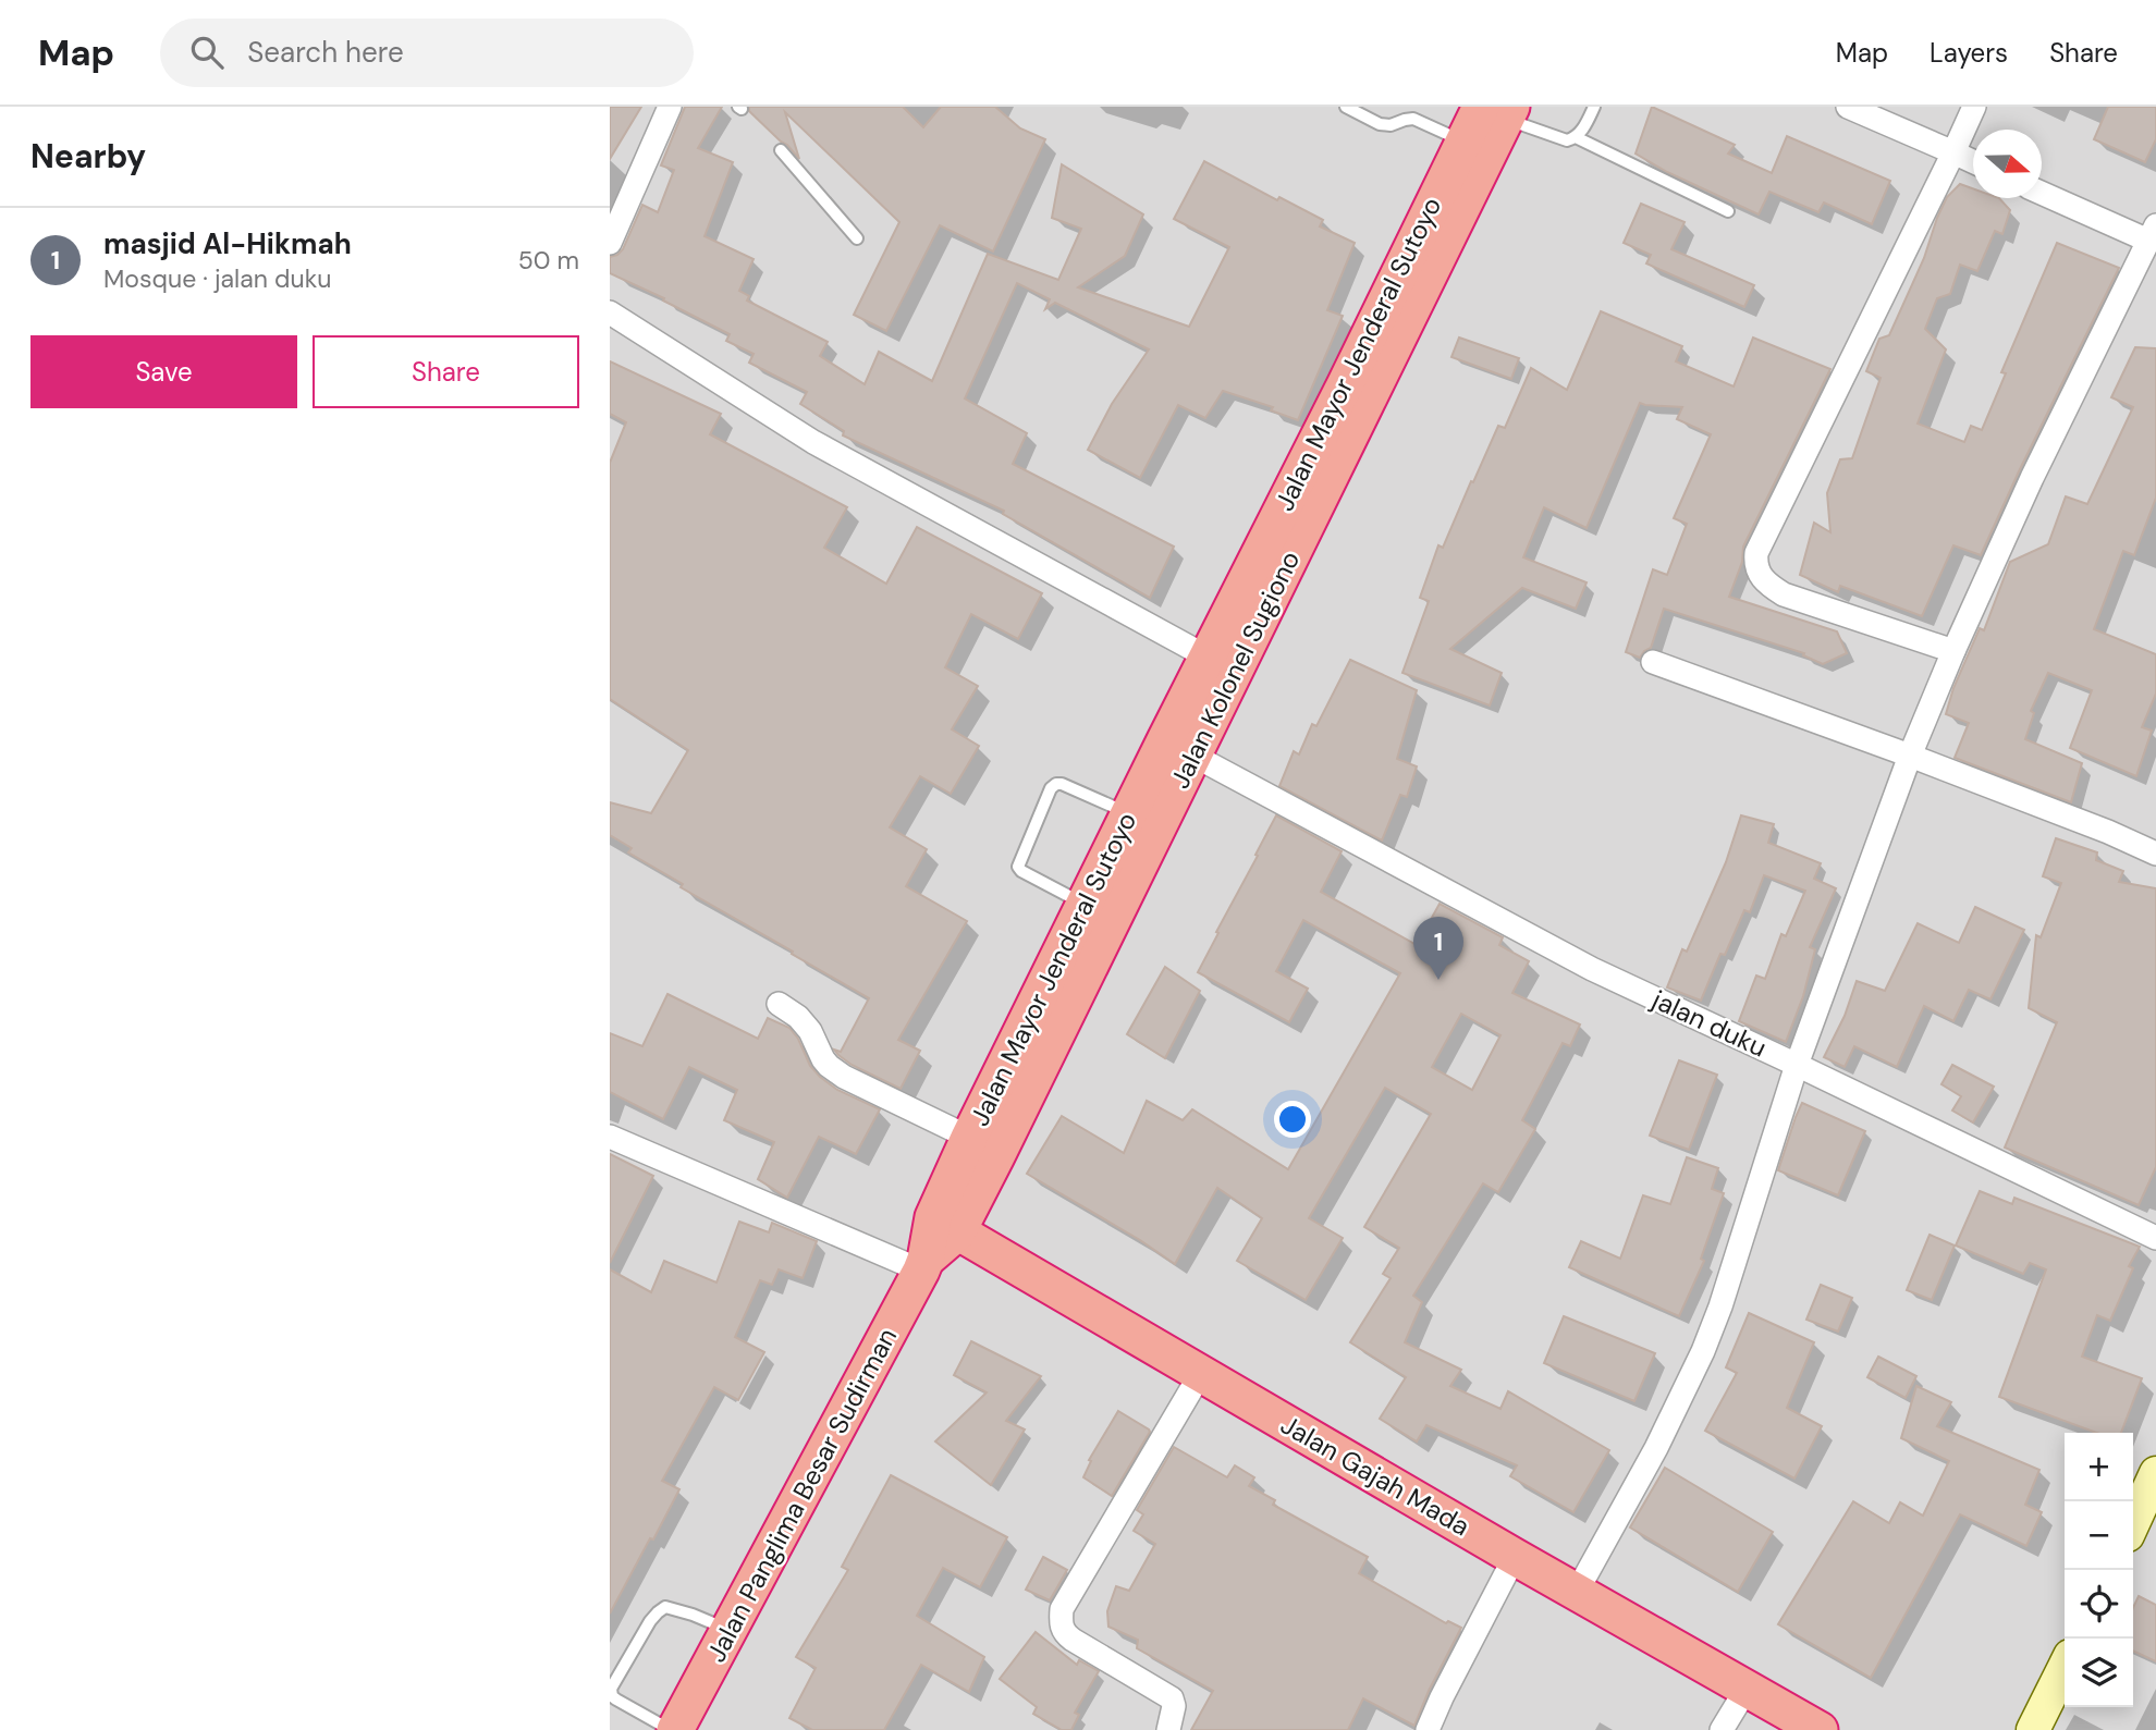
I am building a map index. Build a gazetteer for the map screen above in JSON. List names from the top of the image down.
{
  "streets": {
    "highway": [
      "Jalan Mayor Jenderal Sutoyo",
      "Jalan Kolonel Sugiono",
      "Jalan Gajah Mada",
      "Jalan Panglima Besar Sudirman"
    ],
    "street": ["jalan duku"]
  },
  "crossings": [
    ["Jalan Mayor Jenderal Sutoyo", "Jalan Kolonel Sugiono"],
    ["Jalan Mayor Jenderal Sutoyo", "jalan duku"],
    ["Jalan Mayor Jenderal Sutoyo", "Jalan Gajah Mada"],
    ["Jalan Mayor Jenderal Sutoyo", "Jalan Panglima Besar Sudirman"],
    ["Jalan Kolonel Sugiono", "jalan duku"],
    ["Jalan Gajah Mada", "Jalan Panglima Besar Sudirman"]
  ],
  "north": "right",
  "page": {
    "header": "Map",
    "search": "Search here",
    "nav": ["Map", "Layers", "Share"],
    "heading": "Nearby",
    "list": [
      {
        "mark": "1",
        "name": "masjid Al-Hikmah",
        "note": "Mosque · jalan duku",
        "value": "50 m"
      }
    ],
    "buttons": ["Save", "Share"],
    "pins": "1",
    "map_buttons": ["+", "−"]
  }
}
